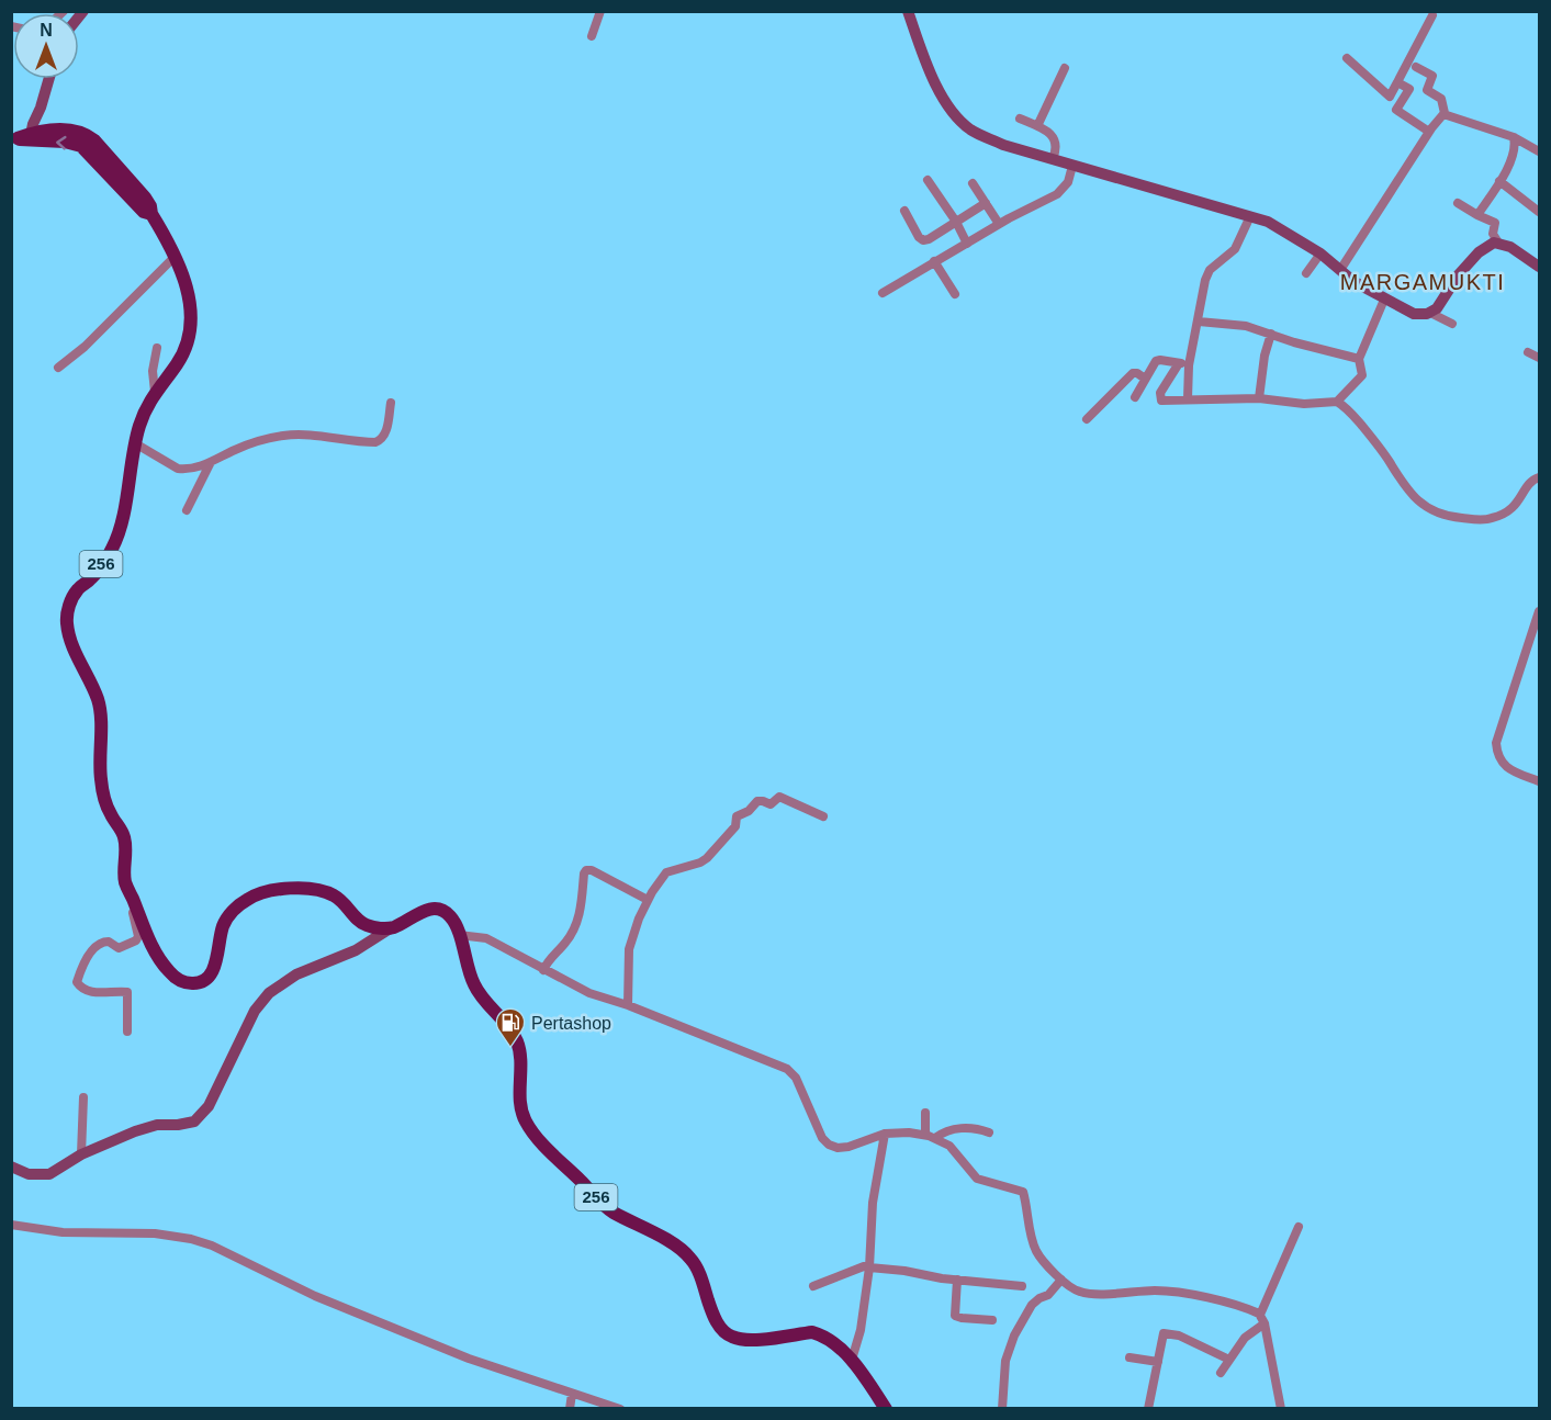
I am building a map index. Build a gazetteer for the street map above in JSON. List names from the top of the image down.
{
  "streets": {
    "main road": ["256"]
  },
  "districts": ["MARGAMUKTI"],
  "places": {
    "fuel station": ["Pertashop"]
  },
  "north": "top"
}
